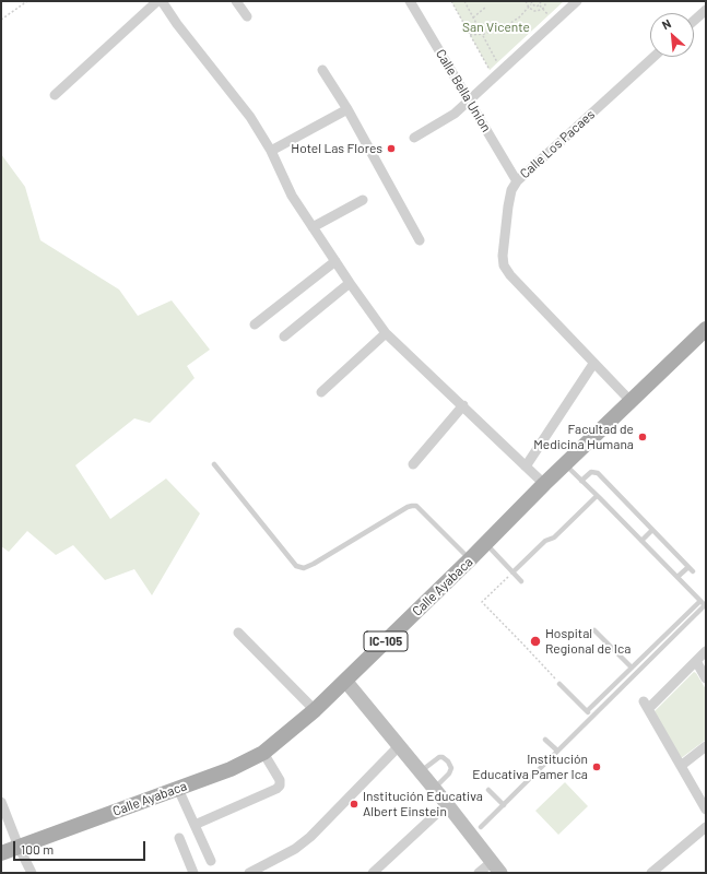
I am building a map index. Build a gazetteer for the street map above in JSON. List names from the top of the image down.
{
  "streets": {
    "main road": ["Calle Ayabaca", "IC-105"],
    "street": ["Calle Bella Union", "Calle Los Pacaes"]
  },
  "crossings": [
    ["Calle Bella Union", "Calle Los Pacaes"],
    ["Calle Los Pacaes", "Calle Ayabaca"]
  ],
  "parks": ["San Vicente"],
  "places": [
    "Hotel Las Flores",
    "Facultad de Medicina Humana",
    "Hospital Regional de Ica",
    "Institución Educativa Pamer Ica",
    "Institución Educativa Albert Einstein"
  ],
  "scale_bar": "100 m",
  "north": "top left"
}
